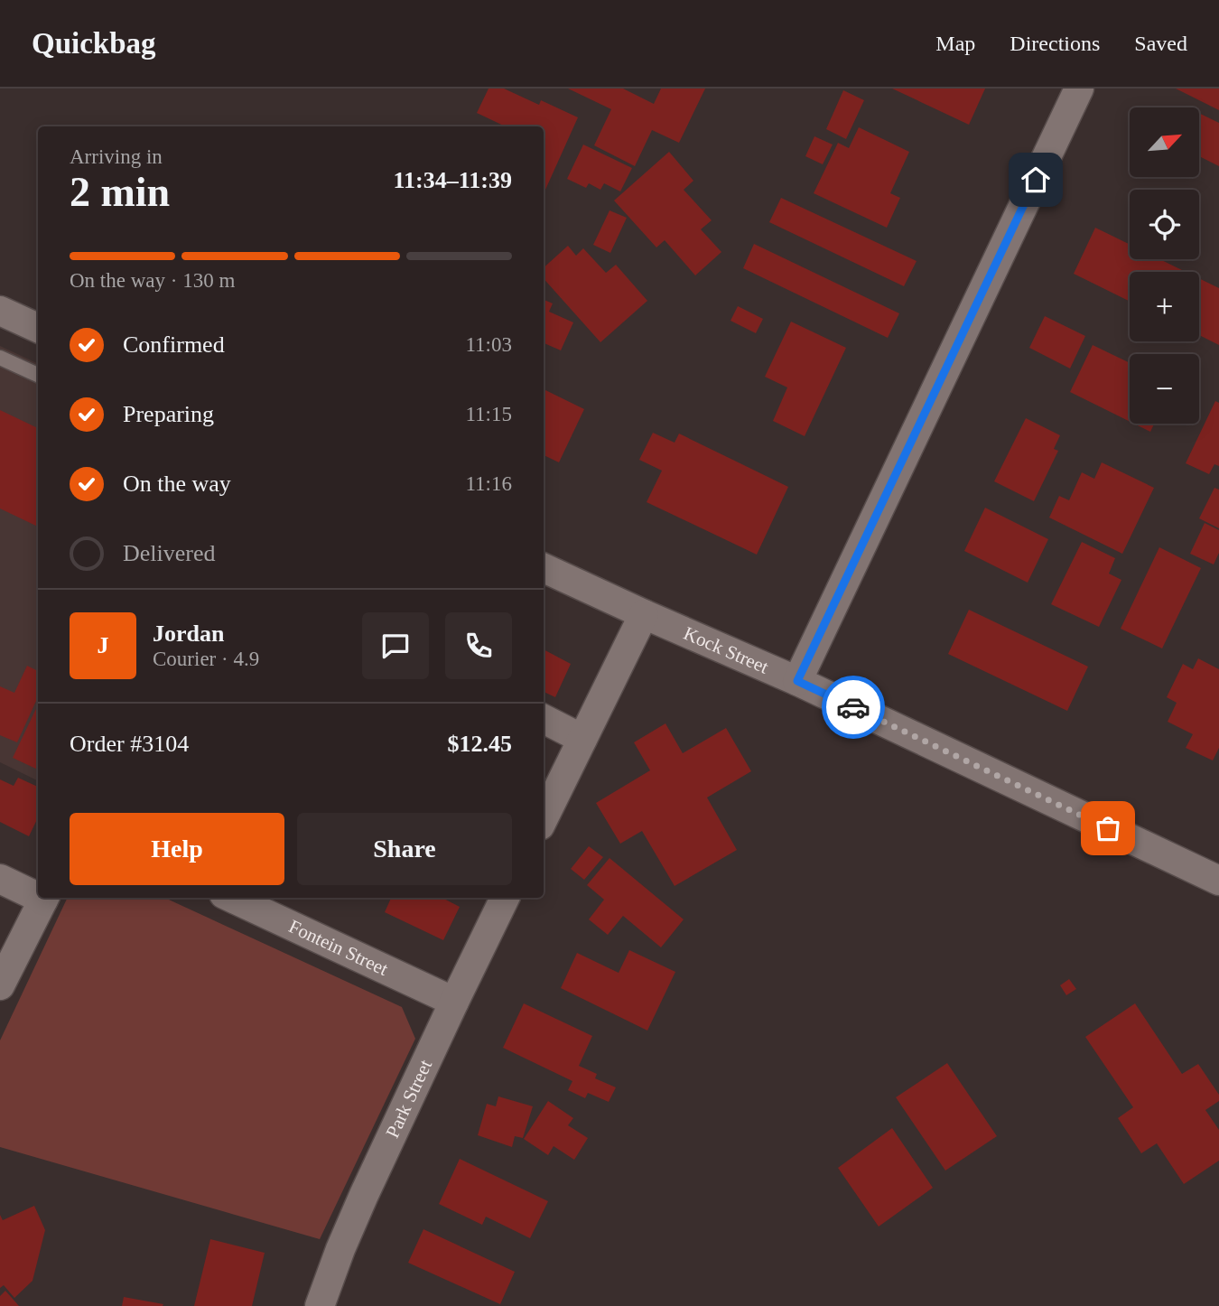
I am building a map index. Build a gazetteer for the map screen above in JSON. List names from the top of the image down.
{
  "streets": {
    "street": ["Kock Street", "Fontein Street", "Park Street"]
  },
  "crossings": [
    ["Fontein Street", "Park Street"]
  ],
  "north": "top right",
  "page": {
    "header": "Quickbag",
    "nav": ["Map", "Directions", "Saved"],
    "map_buttons": ["+", "−"],
    "heading": ["2 min", "Arriving in", "11:34–11:39"],
    "panel": [
      "Jordan",
      "Courier · 4.9",
      "Order #3104",
      "$12.45"
    ],
    "bar": "On the way · 130 m",
    "list": [
      ["Confirmed", "11:03"],
      ["Preparing", "11:15"],
      ["On the way", "11:16"],
      "Delivered"
    ],
    "round": "J",
    "buttons": ["Help", "Share"]
  }
}
